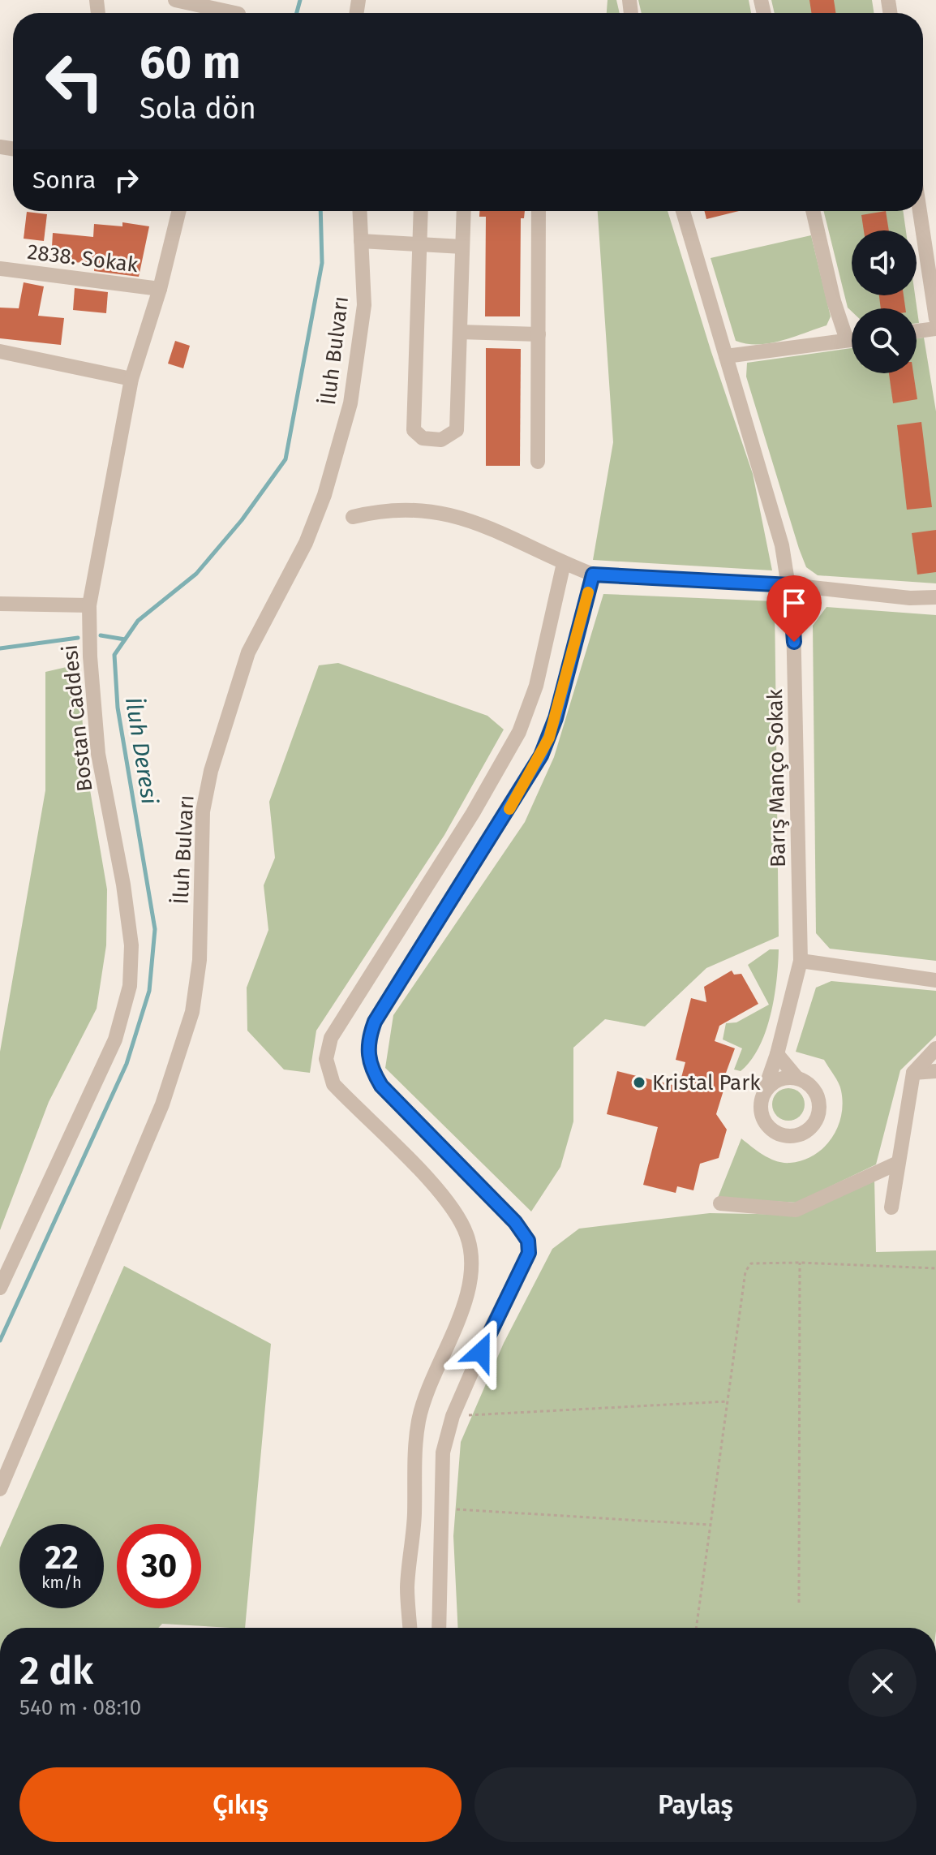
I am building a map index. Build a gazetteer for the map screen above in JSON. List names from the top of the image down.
{
  "streets": {
    "street": [
      "2838. Sokak",
      "İluh Bulvarı",
      "Bostan Caddesi",
      "Barış Manço Sokak"
    ]
  },
  "crossings": [
    ["2838. Sokak", "Bostan Caddesi"]
  ],
  "water": ["İluh Deresi"],
  "places": ["Kristal Park"],
  "page": {
    "turn": ["60 m", "Sola dön"],
    "then": "Sonra",
    "speed": "22 km/h",
    "limit": "30",
    "heading": ["2 dk", "540 m · 08:10"],
    "buttons": ["Çıkış", "Paylaş"]
  }
}
